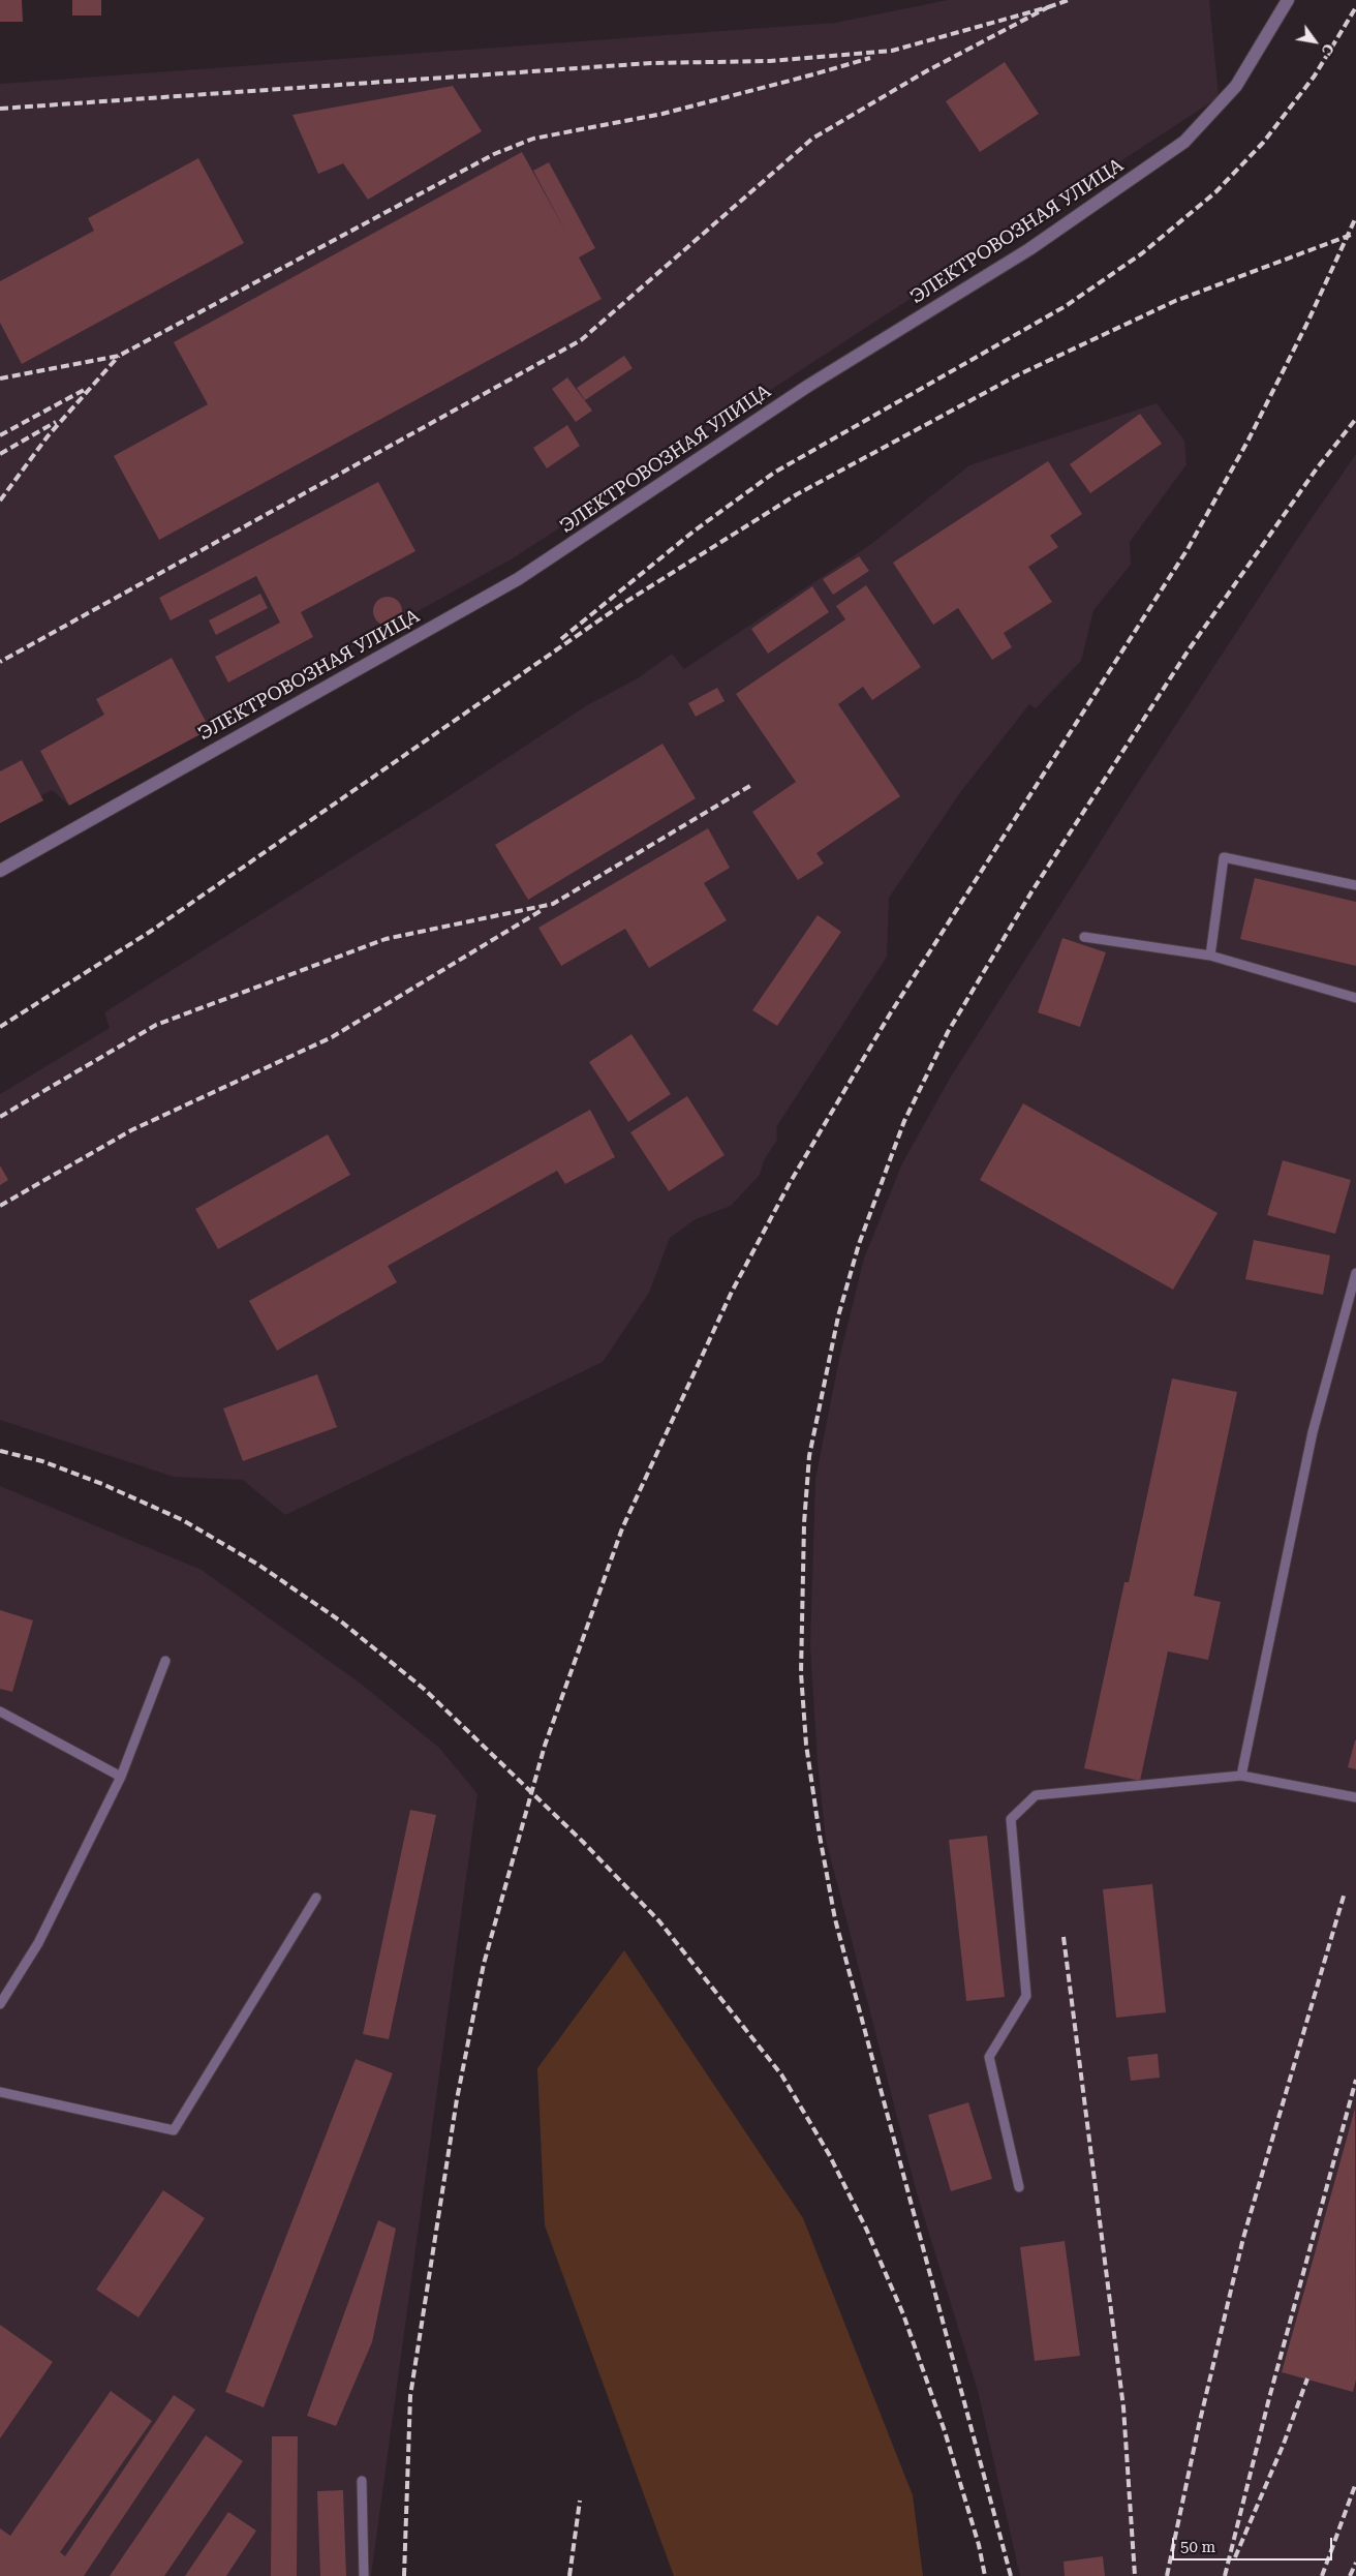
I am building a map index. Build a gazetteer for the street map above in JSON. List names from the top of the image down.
{
  "streets": {
    "street": ["ЭЛЕКТРОВОЗНАЯ УЛИЦА"]
  },
  "scale_bar": "50 m",
  "north": "bottom right"
}
